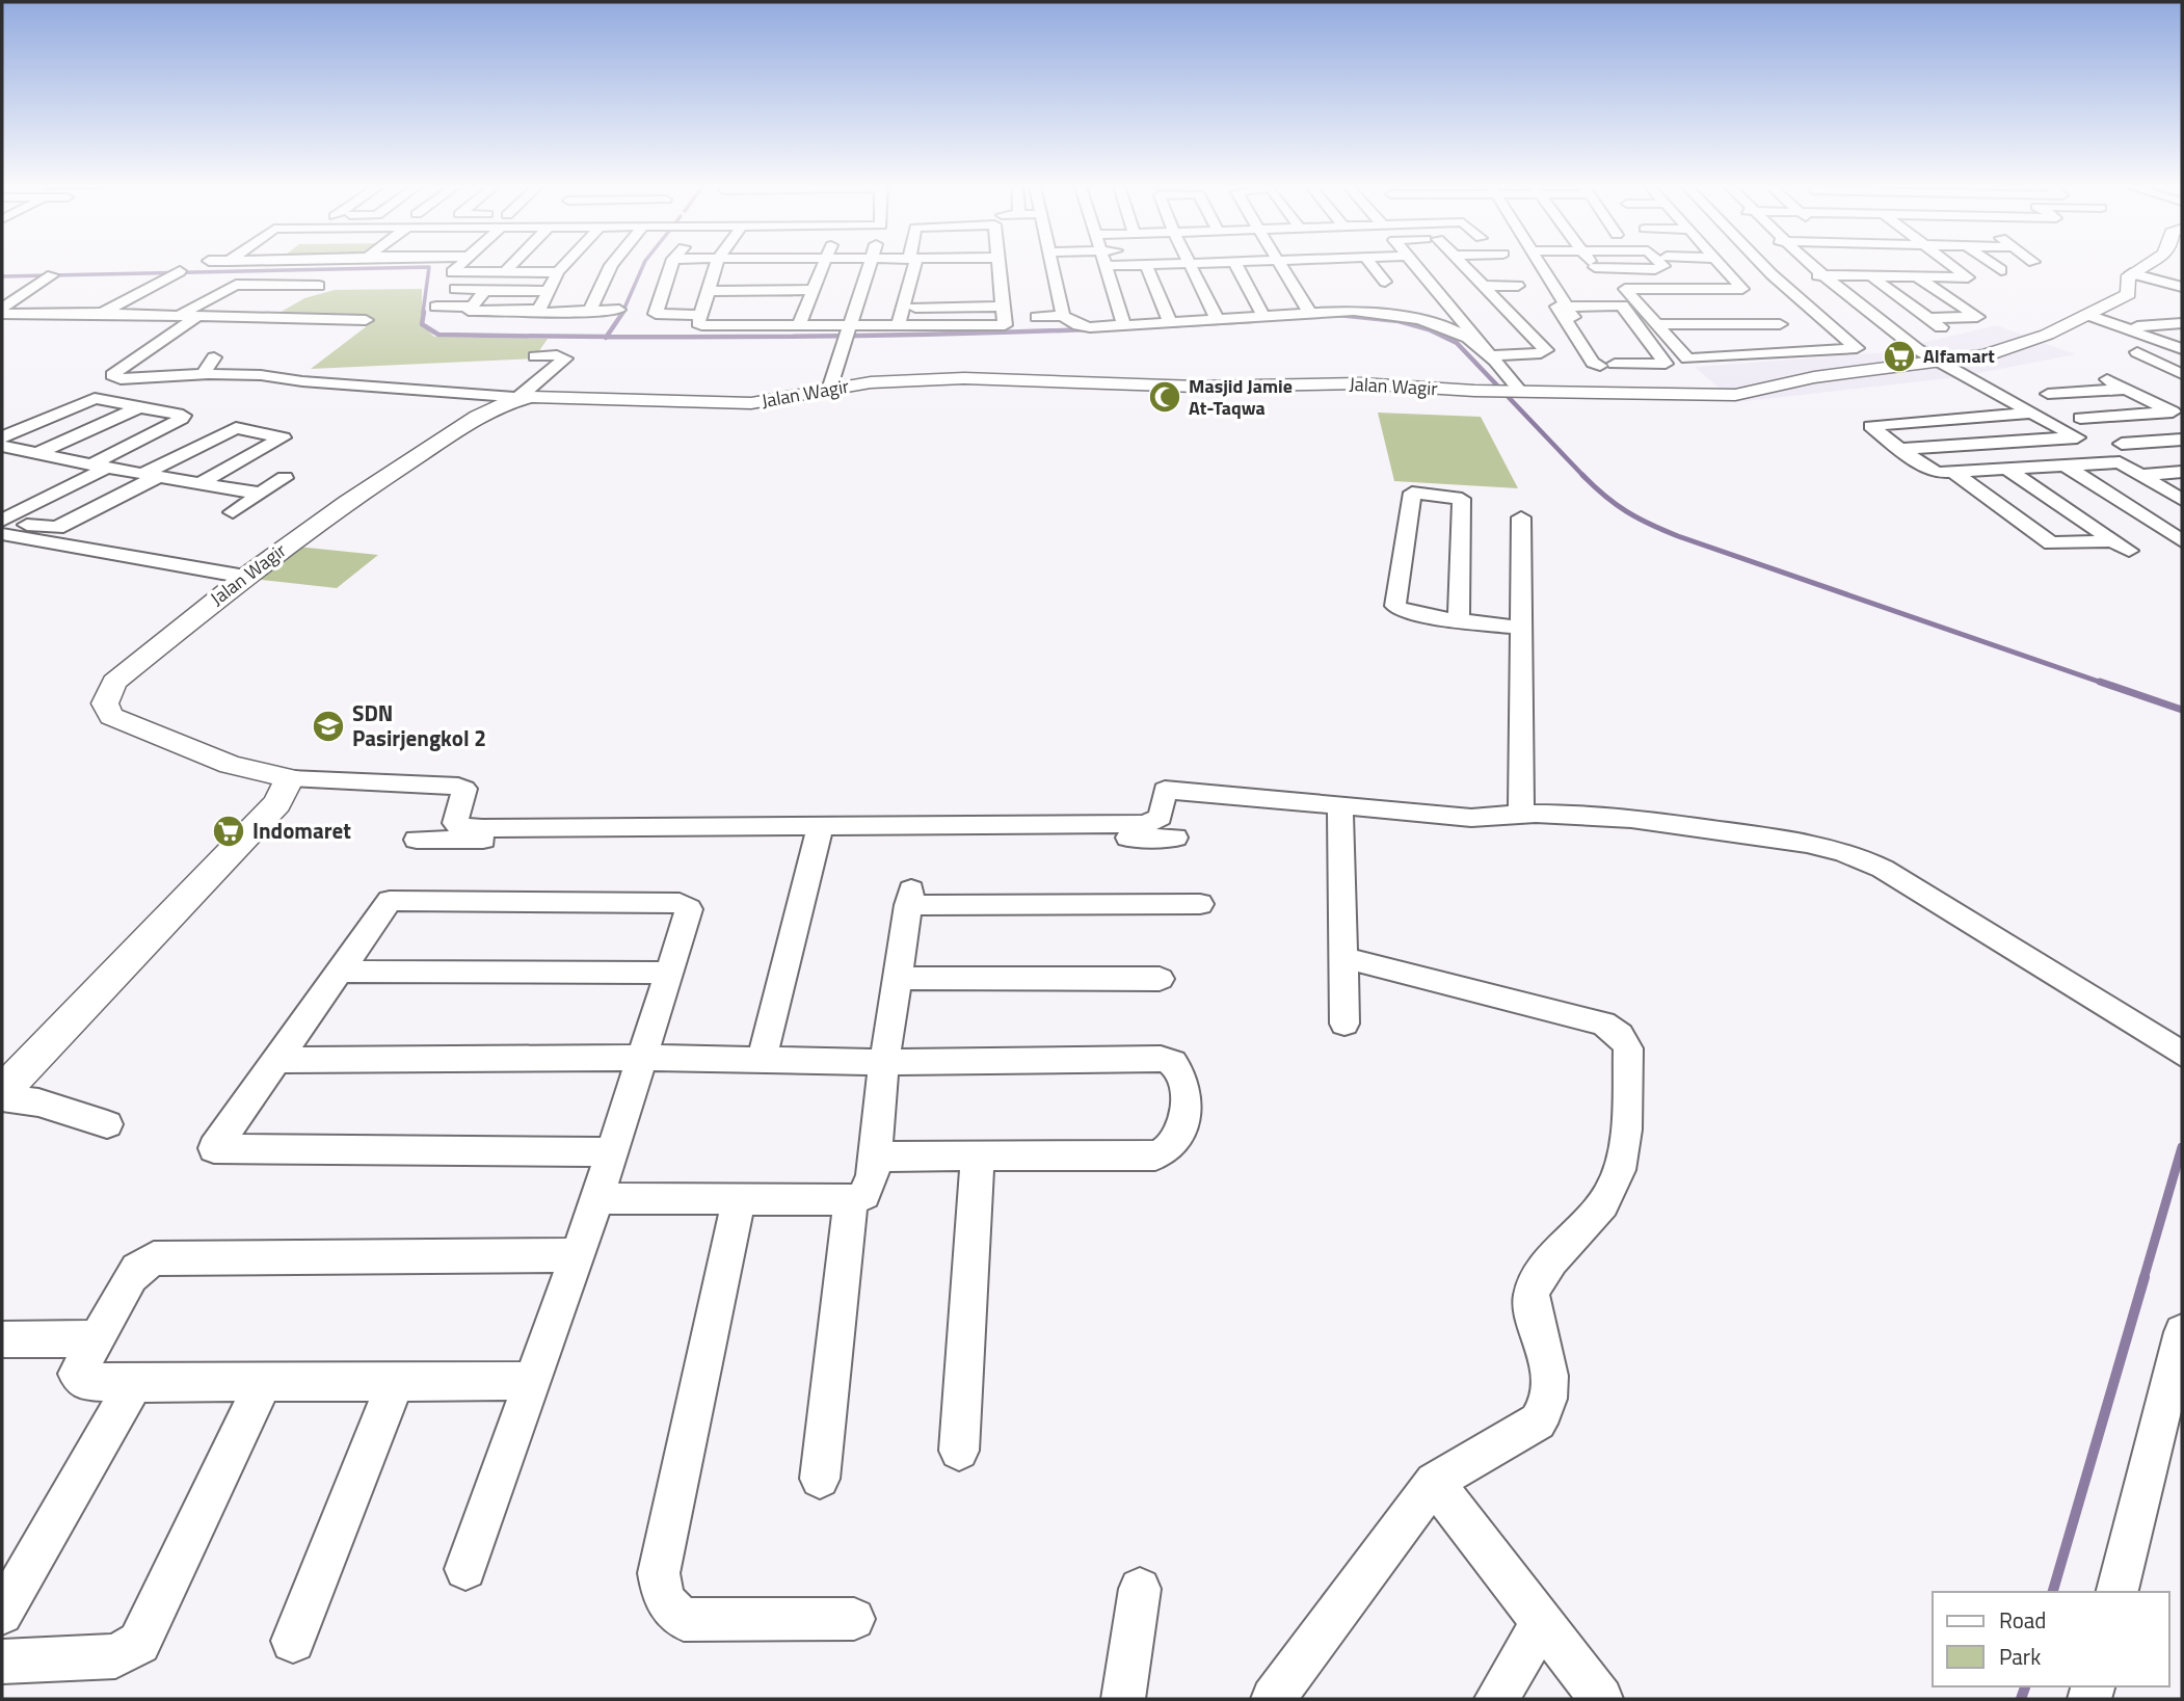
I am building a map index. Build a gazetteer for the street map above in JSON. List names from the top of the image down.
{
  "streets": {
    "street": ["Jalan Wagir"]
  },
  "places": {
    "supermarket": ["Alfamart", "Indomaret"],
    "mosque": ["Masjid Jamie At-Taqwa"],
    "school or university": ["SDN Pasirjengkol 2"]
  },
  "legend": ["Road", "Park"]
}
